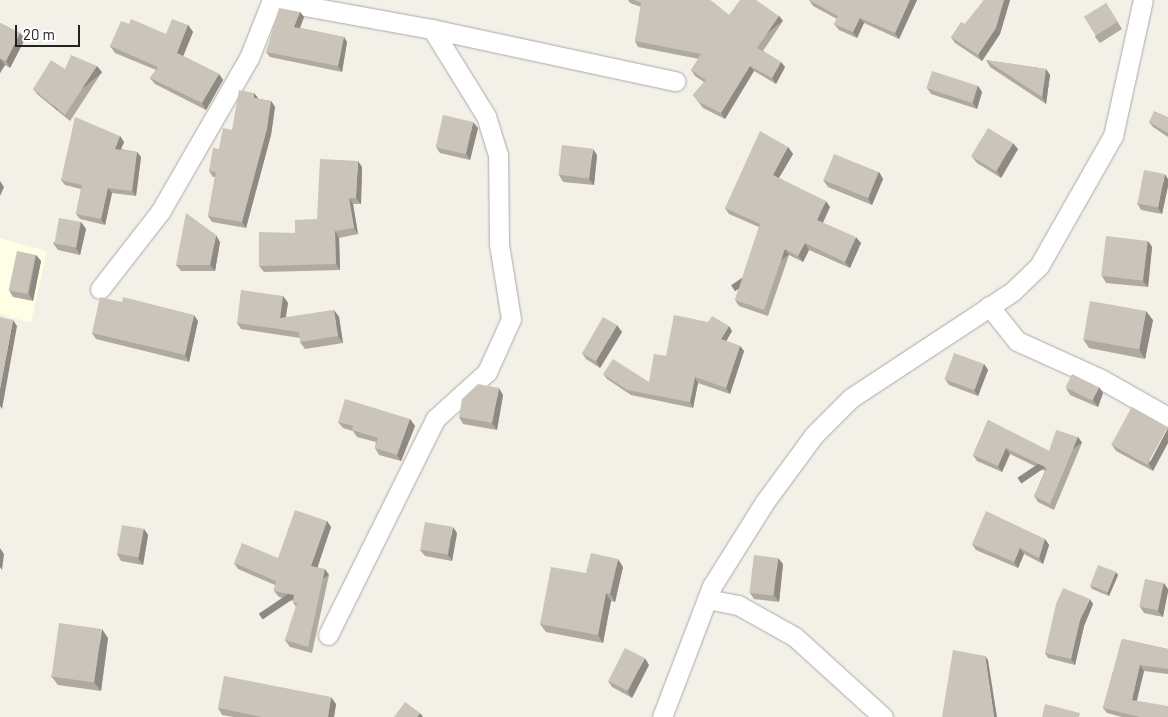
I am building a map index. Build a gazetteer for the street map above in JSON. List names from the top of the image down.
{
  "scale_bar": "20 m"
}
